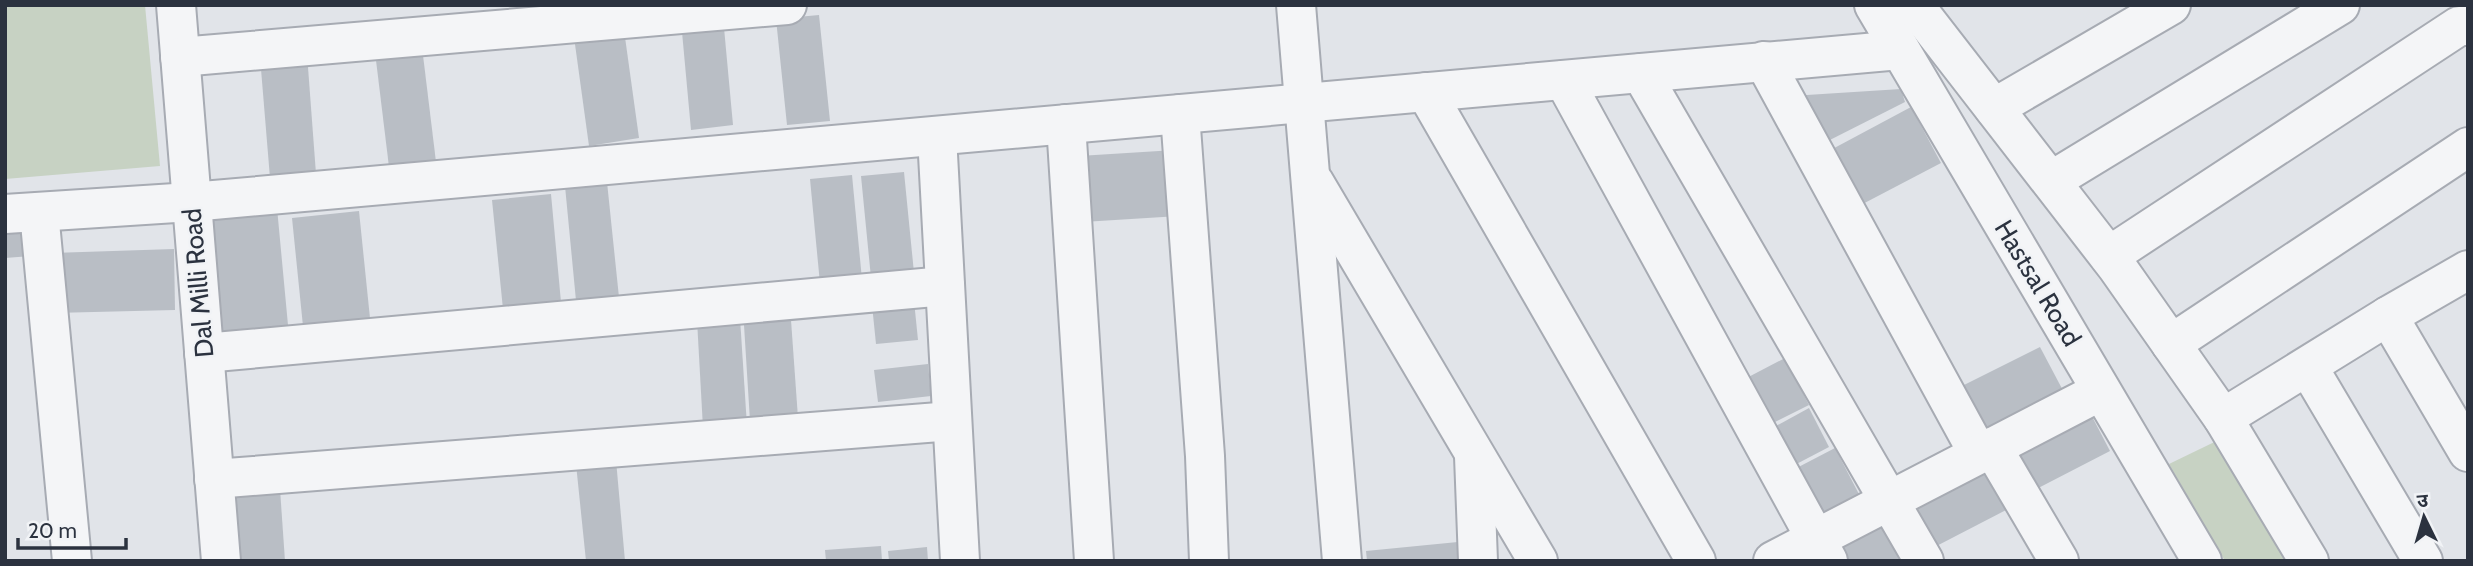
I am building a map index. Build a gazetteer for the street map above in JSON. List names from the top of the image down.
{
  "streets": {
    "street": ["Dal Milli Road", "Hastsal Road"]
  },
  "scale_bar": "20 m",
  "north": "top"
}
